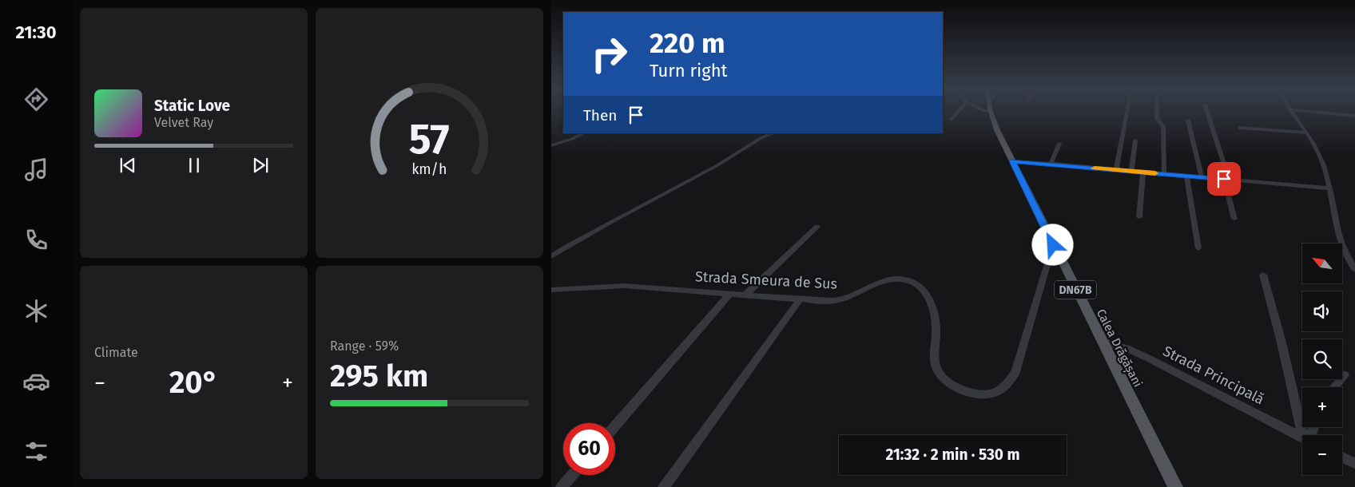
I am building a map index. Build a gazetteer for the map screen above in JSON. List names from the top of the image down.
{
  "streets": {
    "main road": ["DN67B", "Calea Drăgășani"],
    "street": ["Strada Smeura de Sus", "Strada Principală"]
  },
  "crossings": [
    ["Strada Smeura de Sus", "Calea Drăgășani"],
    ["Calea Drăgășani", "Strada Principală"]
  ],
  "north": "top left",
  "page": {
    "tabs": "21:30",
    "turn": ["220 m", "Turn right"],
    "song": ["Static Love", "Velvet Ray"],
    "then": "Then",
    "map_buttons": ["+", "−"],
    "tile": [
      "Climate",
      ["Range · 59%", "295 km"]
    ],
    "heat": ["−", "20°", "+"],
    "limit": "60",
    "trip": "21:32 · 2 min · 530 m",
    "gauge": ["57", "km/h"]
  }
}
